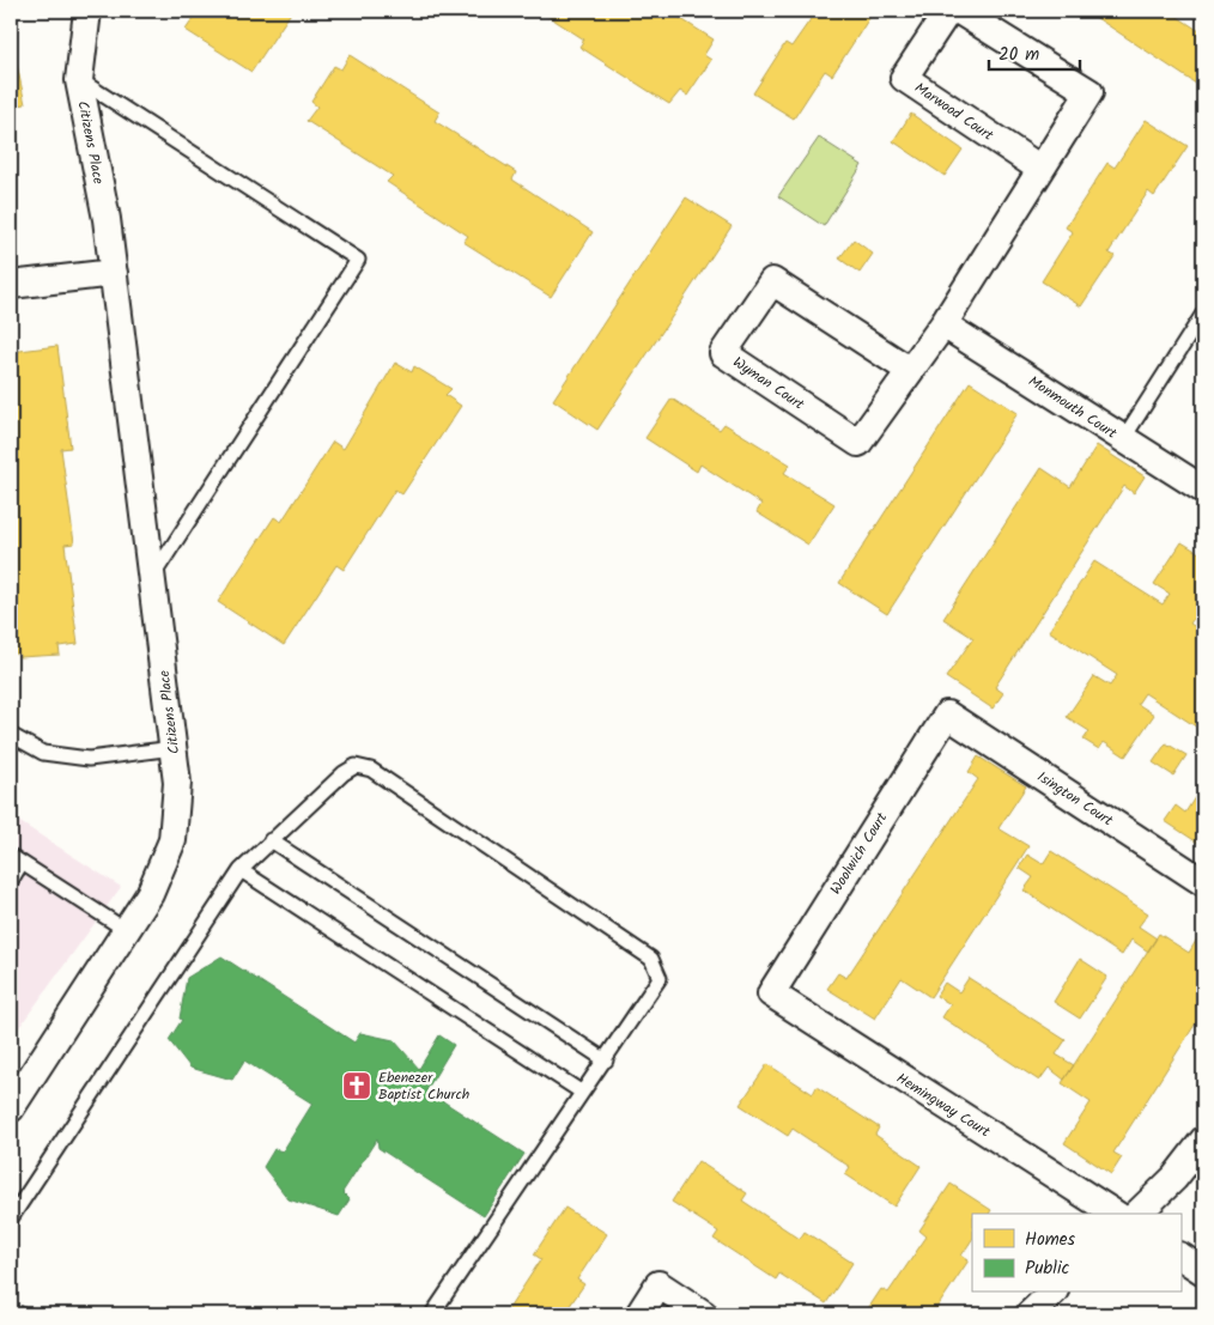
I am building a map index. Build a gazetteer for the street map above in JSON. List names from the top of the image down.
{
  "streets": {
    "street": [
      "Marwood Court",
      "Citizens Place",
      "Wyman Court",
      "Monmouth Court",
      "Isington Court",
      "Woolwich Court",
      "Hemingway Court"
    ]
  },
  "crossings": [
    ["Wyman Court", "Monmouth Court"],
    ["Isington Court", "Woolwich Court"],
    ["Woolwich Court", "Hemingway Court"]
  ],
  "places": {
    "church": ["Ebenezer Baptist Church"]
  },
  "legend": ["Homes", "Public"],
  "scale_bar": "20 m"
}
